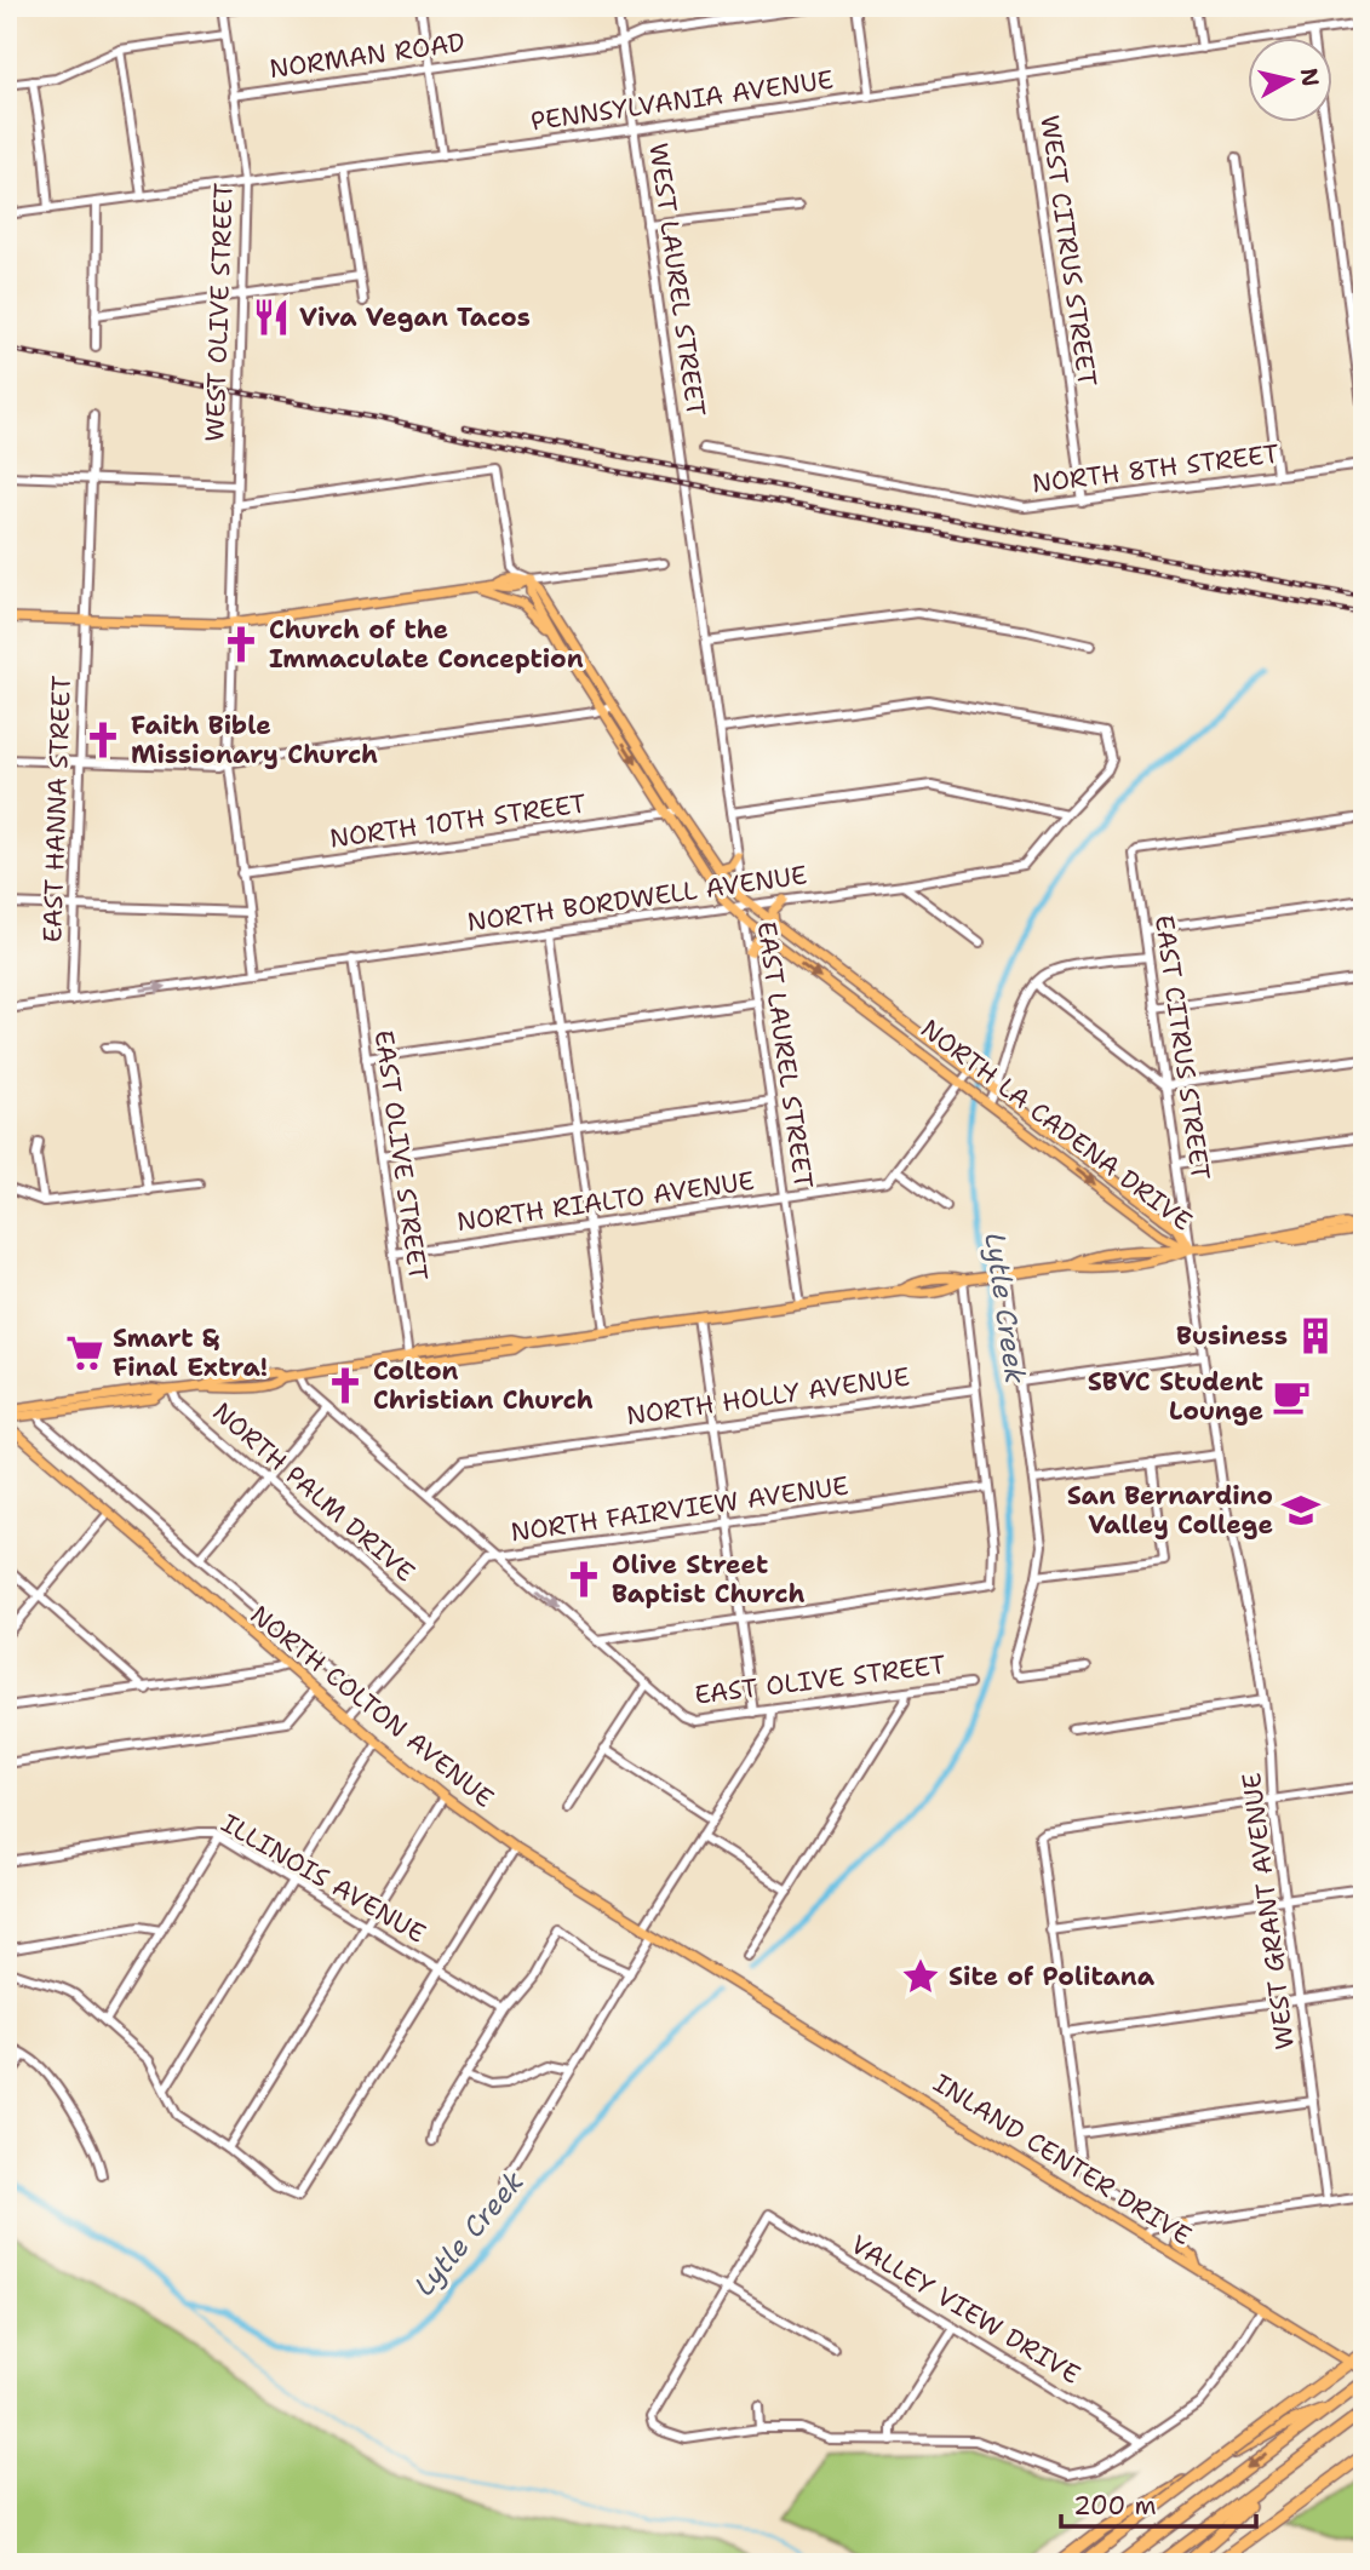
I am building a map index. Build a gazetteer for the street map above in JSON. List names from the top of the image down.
{
  "streets": {
    "main road": ["NORTH LA CADENA DRIVE", "NORTH COLTON AVENUE", "INLAND CENTER DRIVE"],
    "street": [
      "NORMAN ROAD",
      "PENNSYLVANIA AVENUE",
      "WEST CITRUS STREET",
      "WEST LAUREL STREET",
      "WEST OLIVE STREET",
      "NORTH 8TH STREET",
      "EAST HANNA STREET",
      "NORTH 10TH STREET",
      "NORTH BORDWELL AVENUE",
      "EAST CITRUS STREET",
      "EAST LAUREL STREET",
      "EAST OLIVE STREET",
      "NORTH RIALTO AVENUE",
      "NORTH HOLLY AVENUE",
      "NORTH PALM DRIVE",
      "NORTH FAIRVIEW AVENUE",
      "ILLINOIS AVENUE",
      "WEST GRANT AVENUE",
      "VALLEY VIEW DRIVE"
    ]
  },
  "crossings": [
    ["NORMAN ROAD", "WEST LAUREL STREET"],
    ["NORMAN ROAD", "WEST OLIVE STREET"],
    ["PENNSYLVANIA AVENUE", "WEST CITRUS STREET"],
    ["PENNSYLVANIA AVENUE", "WEST LAUREL STREET"],
    ["PENNSYLVANIA AVENUE", "WEST OLIVE STREET"],
    ["WEST CITRUS STREET", "NORTH 8TH STREET"],
    ["WEST LAUREL STREET", "EAST LAUREL STREET"],
    ["EAST HANNA STREET", "NORTH BORDWELL AVENUE"],
    ["NORTH 10TH STREET", "NORTH LA CADENA DRIVE"],
    ["NORTH BORDWELL AVENUE", "EAST LAUREL STREET"],
    ["NORTH BORDWELL AVENUE", "NORTH LA CADENA DRIVE"],
    ["NORTH BORDWELL AVENUE", "EAST OLIVE STREET"],
    ["EAST CITRUS STREET", "NORTH LA CADENA DRIVE"],
    ["EAST CITRUS STREET", "WEST GRANT AVENUE"],
    ["EAST LAUREL STREET", "NORTH LA CADENA DRIVE"],
    ["EAST LAUREL STREET", "NORTH RIALTO AVENUE"],
    ["NORTH LA CADENA DRIVE", "NORTH RIALTO AVENUE"],
    ["EAST OLIVE STREET", "NORTH RIALTO AVENUE"],
    ["EAST OLIVE STREET", "NORTH HOLLY AVENUE"],
    ["EAST OLIVE STREET", "NORTH FAIRVIEW AVENUE"],
    ["NORTH PALM DRIVE", "NORTH FAIRVIEW AVENUE"],
    ["NORTH FAIRVIEW AVENUE", "NORTH COLTON AVENUE"],
    ["NORTH COLTON AVENUE", "INLAND CENTER DRIVE"]
  ],
  "water": ["Lytle Creek"],
  "places": {
    "restaurant": ["Viva Vegan Tacos"],
    "church": [
      "Church of the Immaculate Conception",
      "Faith Bible Missionary Church",
      "Colton Christian Church",
      "Olive Street Baptist Church"
    ],
    "building": ["Business"],
    "supermarket": ["Smart & Final Extra!"],
    "cafe": ["SBVC Student Lounge"],
    "school or university": ["San Bernardino Valley College"],
    "place": ["Site of Politana"]
  },
  "scale_bar": "200 m",
  "north": "right"
}
